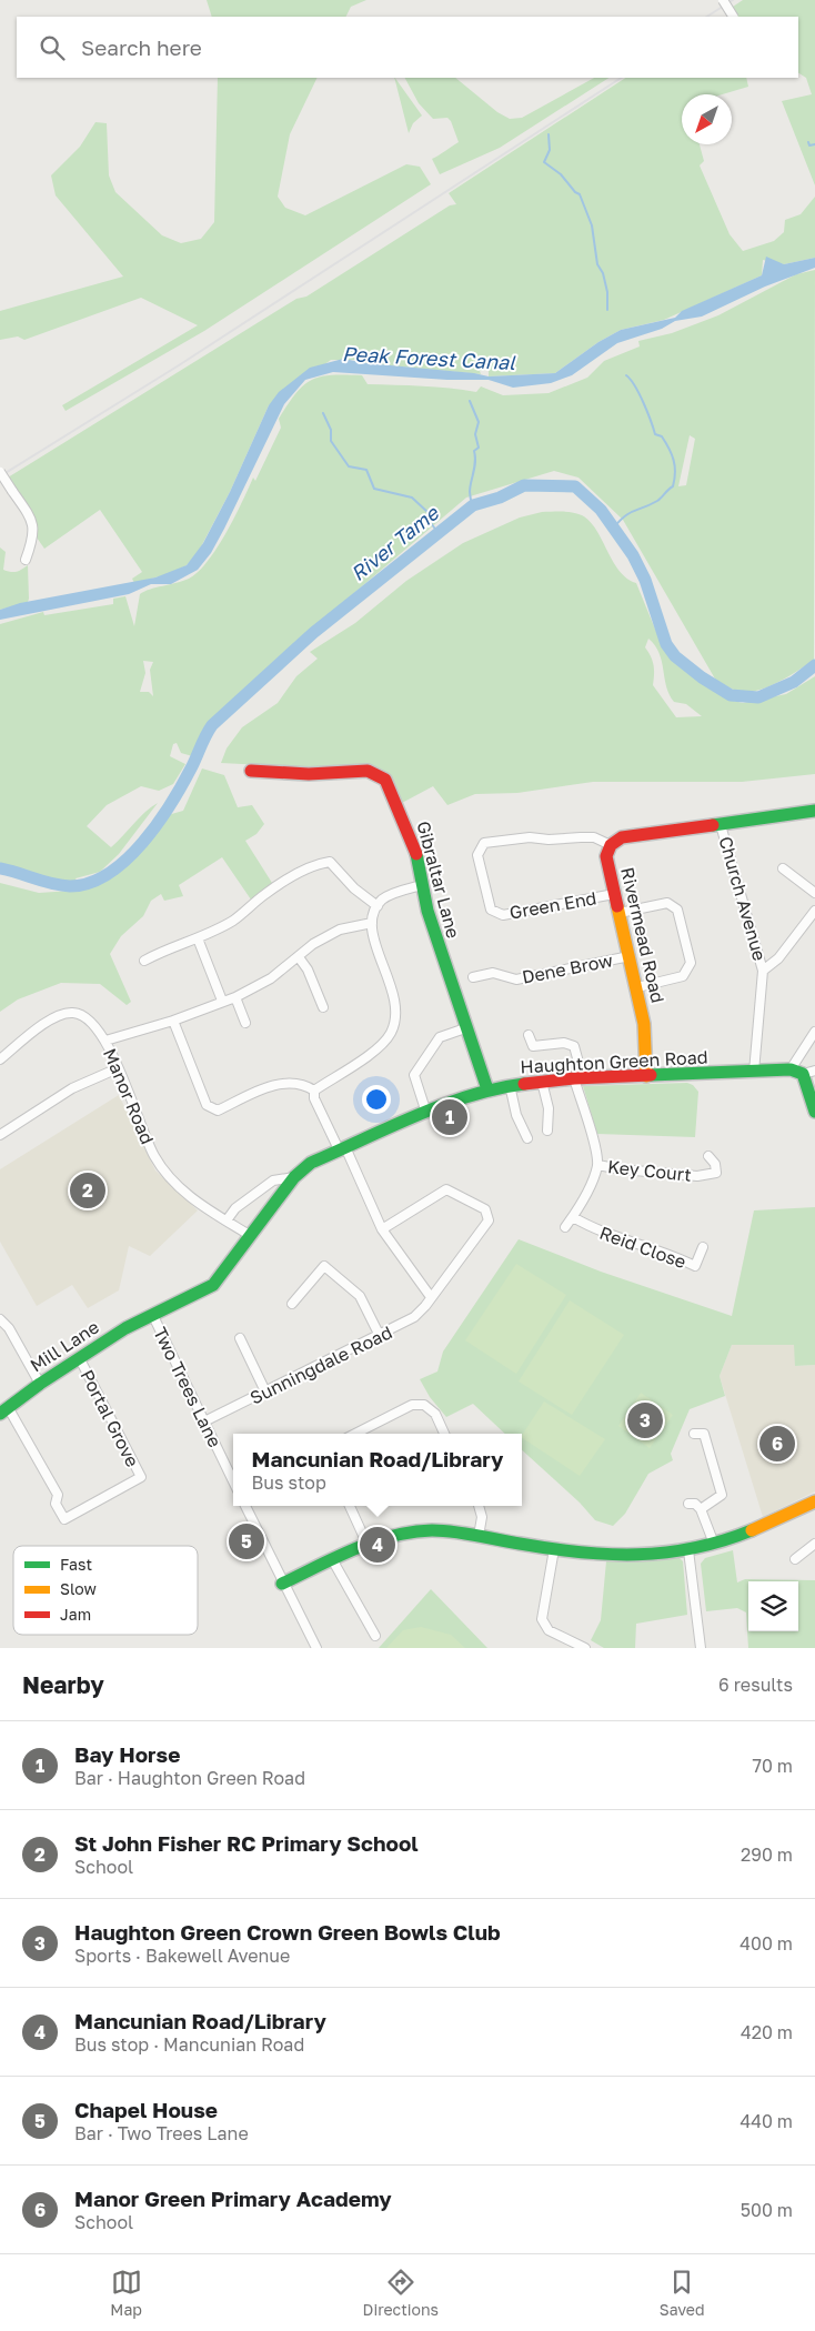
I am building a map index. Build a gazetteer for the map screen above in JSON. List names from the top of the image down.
{
  "streets": {
    "street": [
      "Gibraltar Lane",
      "Church Avenue",
      "Green End",
      "Rivermead Road",
      "Dene Brow",
      "Haughton Green Road",
      "Manor Road",
      "Key Court",
      "Reid Close",
      "Mill Lane",
      "Sunningdale Road",
      "Two Trees Lane",
      "Portal Grove"
    ]
  },
  "crossings": [
    ["Gibraltar Lane", "Haughton Green Road"],
    ["Church Avenue", "Rivermead Road"],
    ["Church Avenue", "Haughton Green Road"],
    ["Green End", "Rivermead Road"],
    ["Rivermead Road", "Dene Brow"],
    ["Rivermead Road", "Haughton Green Road"],
    ["Haughton Green Road", "Manor Road"],
    ["Haughton Green Road", "Mill Lane"],
    ["Haughton Green Road", "Two Trees Lane"],
    ["Mill Lane", "Two Trees Lane"],
    ["Mill Lane", "Portal Grove"],
    ["Sunningdale Road", "Two Trees Lane"]
  ],
  "water": ["Peak Forest Canal", "River Tame"],
  "legend": ["Fast", "Slow", "Jam"],
  "north": "bottom left",
  "page": {
    "search": "Search here",
    "pins": [
      "1",
      "2",
      "3",
      "6",
      "5",
      "4"
    ],
    "popup": ["Mancunian Road/Library", "Bus stop"],
    "heading": ["Nearby", "6 results"],
    "list": [
      {
        "mark": "1",
        "name": "Bay Horse",
        "note": "Bar · Haughton Green Road",
        "value": "70 m"
      },
      {
        "mark": "2",
        "name": "St John Fisher RC Primary School",
        "note": "School",
        "value": "290 m"
      },
      {
        "mark": "3",
        "name": "Haughton Green Crown Green Bowls Club",
        "note": "Sports · Bakewell Avenue",
        "value": "400 m"
      },
      {
        "mark": "4",
        "name": "Mancunian Road/Library",
        "note": "Bus stop · Mancunian Road",
        "value": "420 m"
      },
      {
        "mark": "5",
        "name": "Chapel House",
        "note": "Bar · Two Trees Lane",
        "value": "440 m"
      },
      {
        "mark": "6",
        "name": "Manor Green Primary Academy",
        "note": "School",
        "value": "500 m"
      }
    ],
    "nav": ["Map", "Directions", "Saved"]
  }
}
